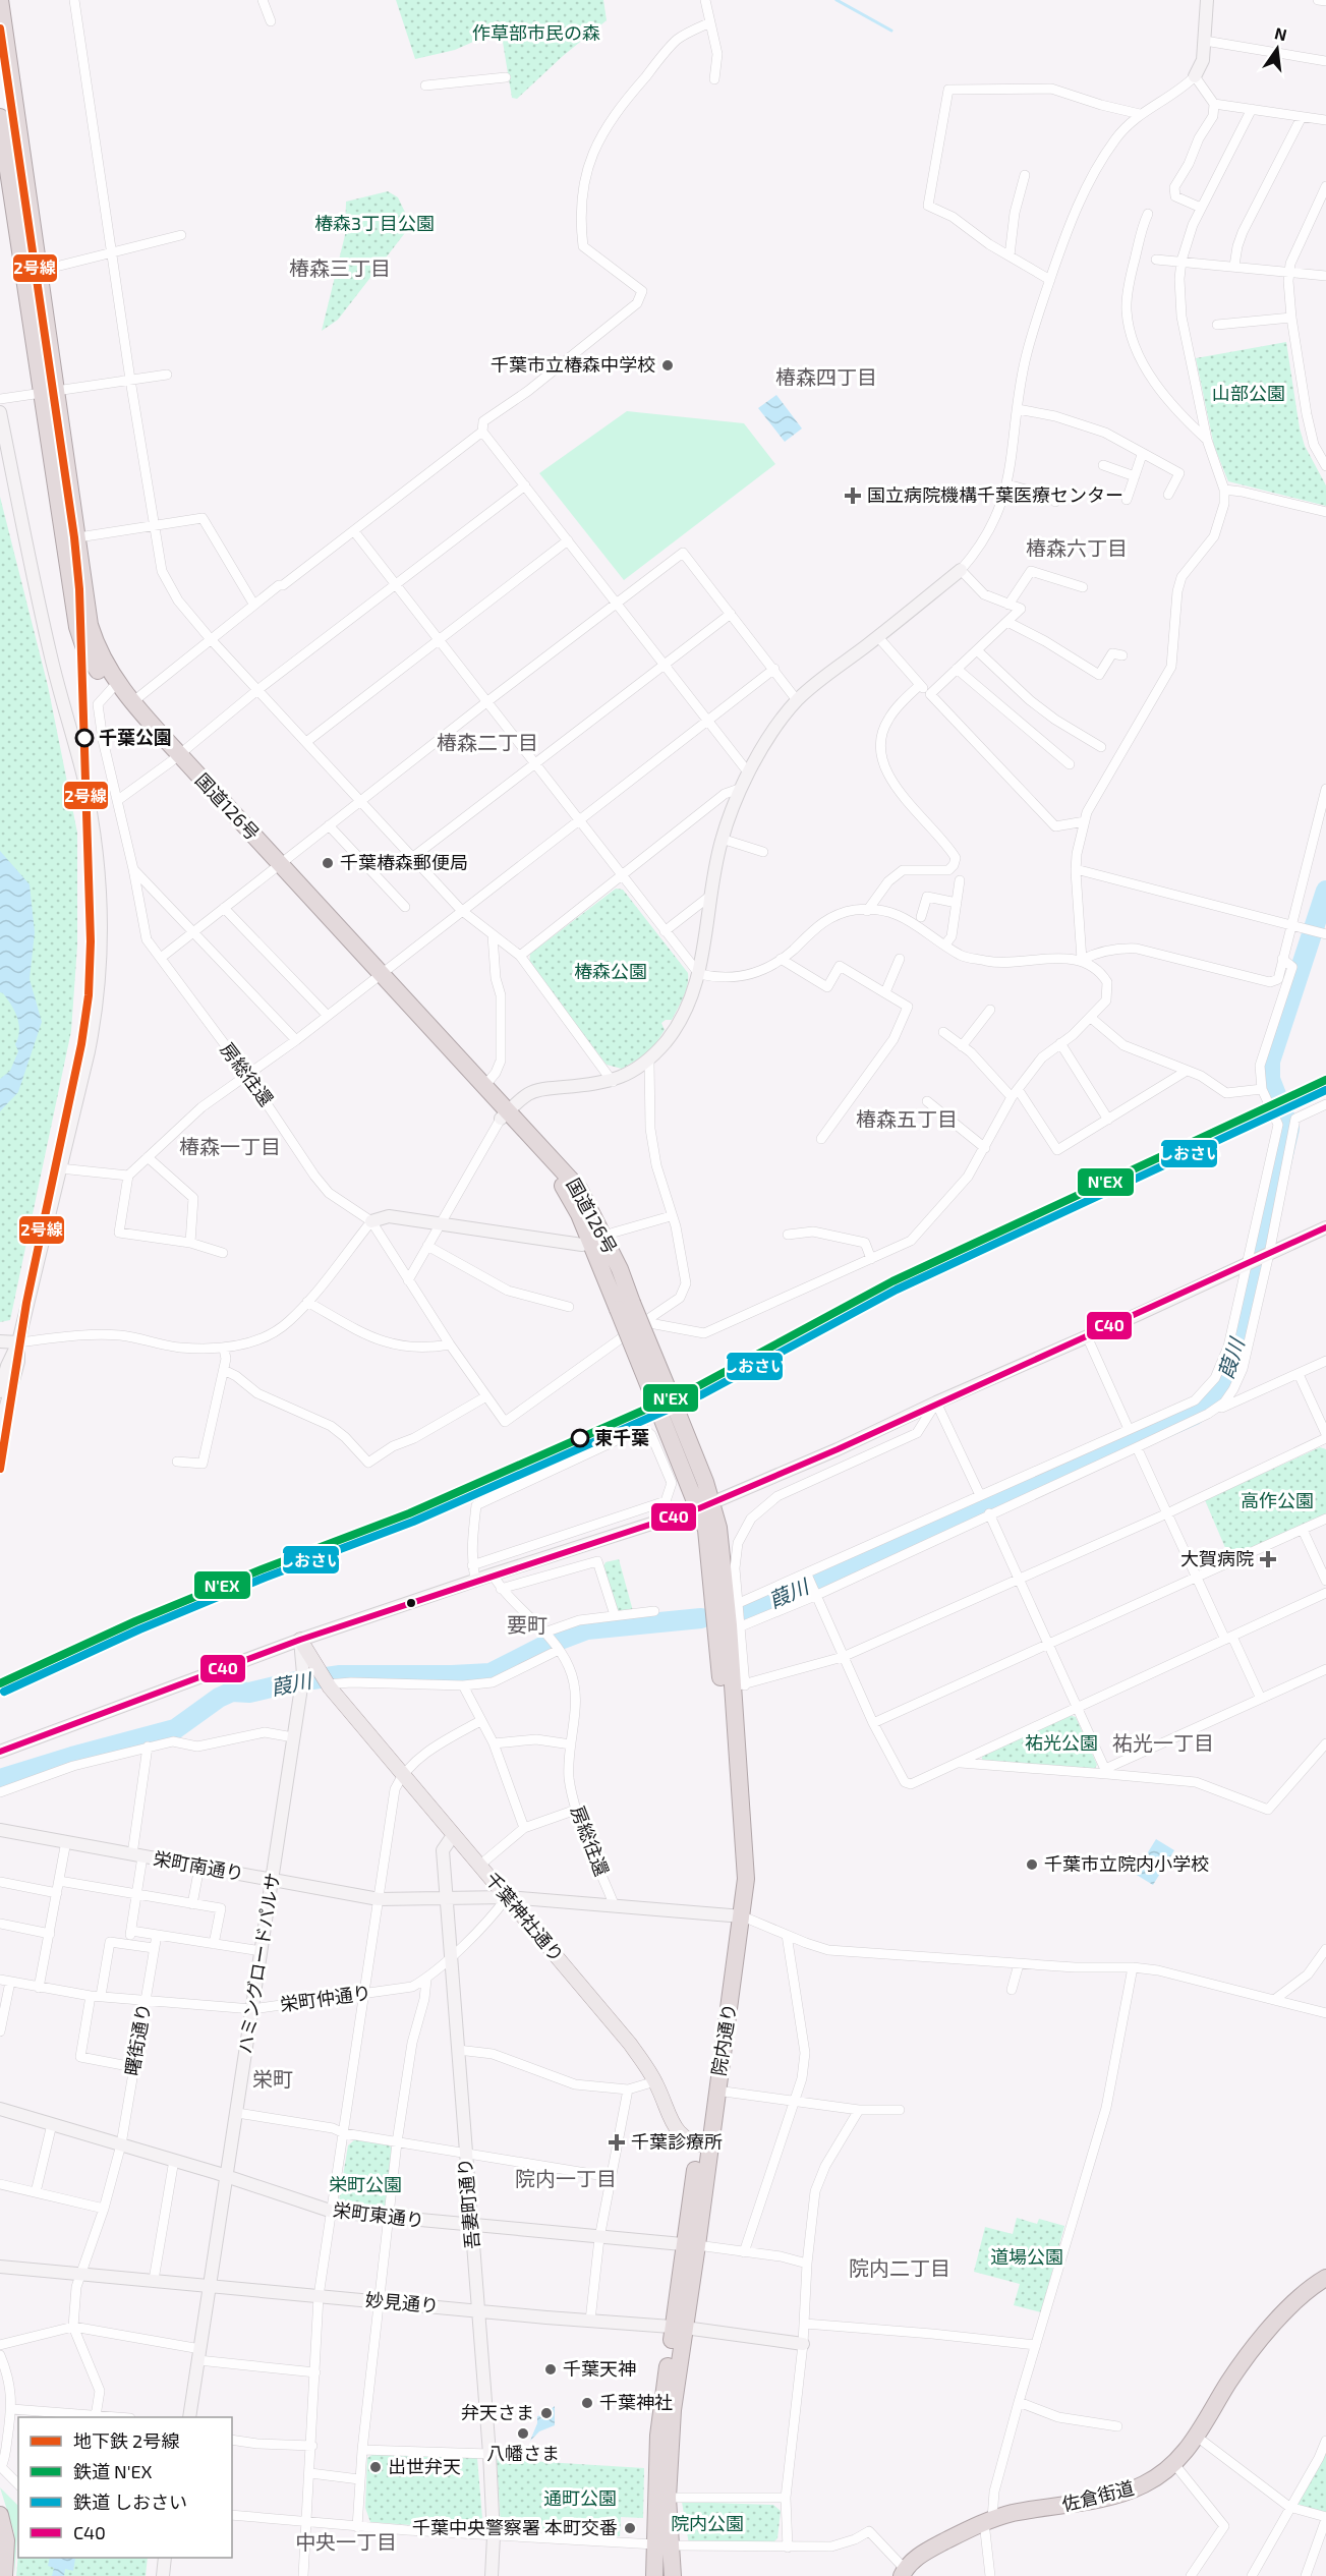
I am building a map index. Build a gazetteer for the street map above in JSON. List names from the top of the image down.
{
  "streets": {
    "highway": ["国道126号", "院内通り", "佐倉街道"],
    "main road": ["千葉神社通り"],
    "street": [
      "房総往還",
      "栄町南通り",
      "ハミングロードパルサ",
      "栄町仲通り",
      "曙街通り",
      "吾妻町通り",
      "栄町東通り",
      "妙見通り"
    ]
  },
  "crossings": [
    ["国道126号", "房総往還"],
    ["国道126号", "院内通り"],
    ["房総往還", "栄町南通り"],
    ["栄町南通り", "千葉神社通り"],
    ["栄町南通り", "ハミングロードパルサ"],
    ["栄町南通り", "栄町仲通り"],
    ["栄町南通り", "吾妻町通り"],
    ["千葉神社通り", "ハミングロードパルサ"],
    ["千葉神社通り", "栄町仲通り"],
    ["千葉神社通り", "院内通り"],
    ["千葉神社通り", "吾妻町通り"],
    ["ハミングロードパルサ", "栄町仲通り"],
    ["ハミングロードパルサ", "栄町東通り"],
    ["ハミングロードパルサ", "妙見通り"],
    ["栄町仲通り", "曙街通り"],
    ["栄町仲通り", "吾妻町通り"],
    ["曙街通り", "栄町東通り"],
    ["曙街通り", "妙見通り"],
    ["院内通り", "栄町東通り"],
    ["院内通り", "妙見通り"],
    ["吾妻町通り", "栄町東通り"],
    ["吾妻町通り", "妙見通り"]
  ],
  "districts": [
    "椿森三丁目",
    "椿森四丁目",
    "椿森六丁目",
    "椿森二丁目",
    "椿森五丁目",
    "椿森一丁目",
    "要町",
    "祐光一丁目",
    "栄町",
    "院内一丁目",
    "院内二丁目",
    "中央一丁目"
  ],
  "water": ["葭川"],
  "parks": [
    "作草部市民の森",
    "椿森3丁目公園",
    "山部公園",
    "椿森公園",
    "高作公園",
    "祐光公園",
    "栄町公園",
    "道場公園",
    "通町公園",
    "院内公園"
  ],
  "places": {
    "other": [
      "千葉市立椿森中学校",
      "千葉公園",
      "千葉椿森郵便局",
      "東千葉",
      "千葉市立院内小学校",
      "千葉天神",
      "千葉神社",
      "弁天さま",
      "八幡さま",
      "出世弁天",
      "千葉中央警察署 本町交番"
    ],
    "health": ["国立病院機構千葉医療センター", "大賀病院", "千葉診療所"]
  },
  "lines": [
    "metro line 2号線",
    "rail line N'EX",
    "rail line しおさい",
    "transit line C40"
  ],
  "legend": [
    "地下鉄 2号線",
    "鉄道 N'EX",
    "鉄道 しおさい",
    "C40"
  ],
  "north": "top"
}
